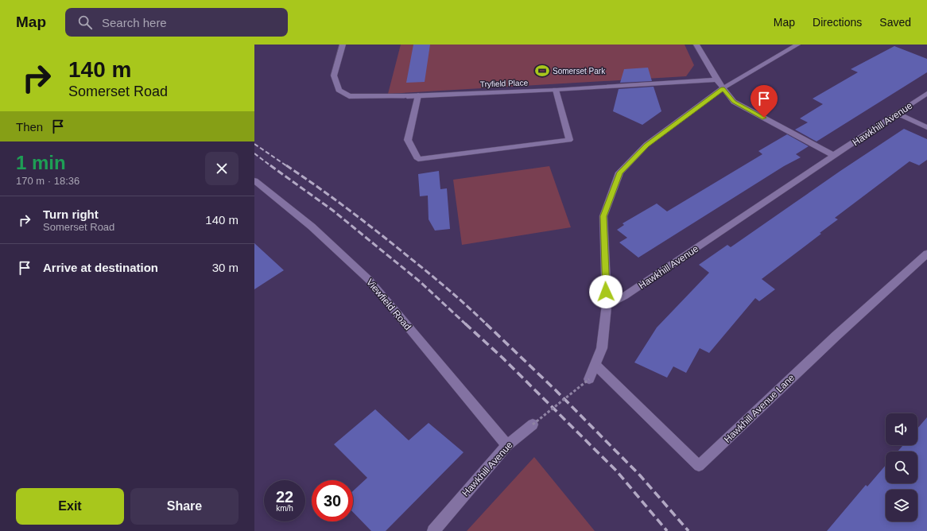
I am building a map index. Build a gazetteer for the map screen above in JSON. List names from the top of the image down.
{
  "streets": {
    "street": [
      "Tryfield Place",
      "Hawkhill Avenue",
      "Viewfield Road",
      "Hawkhill Avenue Lane"
    ]
  },
  "crossings": [
    ["Hawkhill Avenue", "Viewfield Road"]
  ],
  "places": {
    "sports": ["Somerset Park"]
  },
  "page": {
    "header": "Map",
    "search": "Search here",
    "nav": ["Map", "Directions", "Saved"],
    "turn": ["140 m", "Somerset Road"],
    "then": "Then",
    "heading": ["1 min", "170 m · 18:36"],
    "list": [
      {
        "name": "Turn right",
        "note": "Somerset Road",
        "value": "140 m"
      },
      {
        "name": "Arrive at destination",
        "value": "30 m"
      }
    ],
    "speed": "22 km/h",
    "limit": "30",
    "buttons": ["Exit", "Share"]
  }
}
